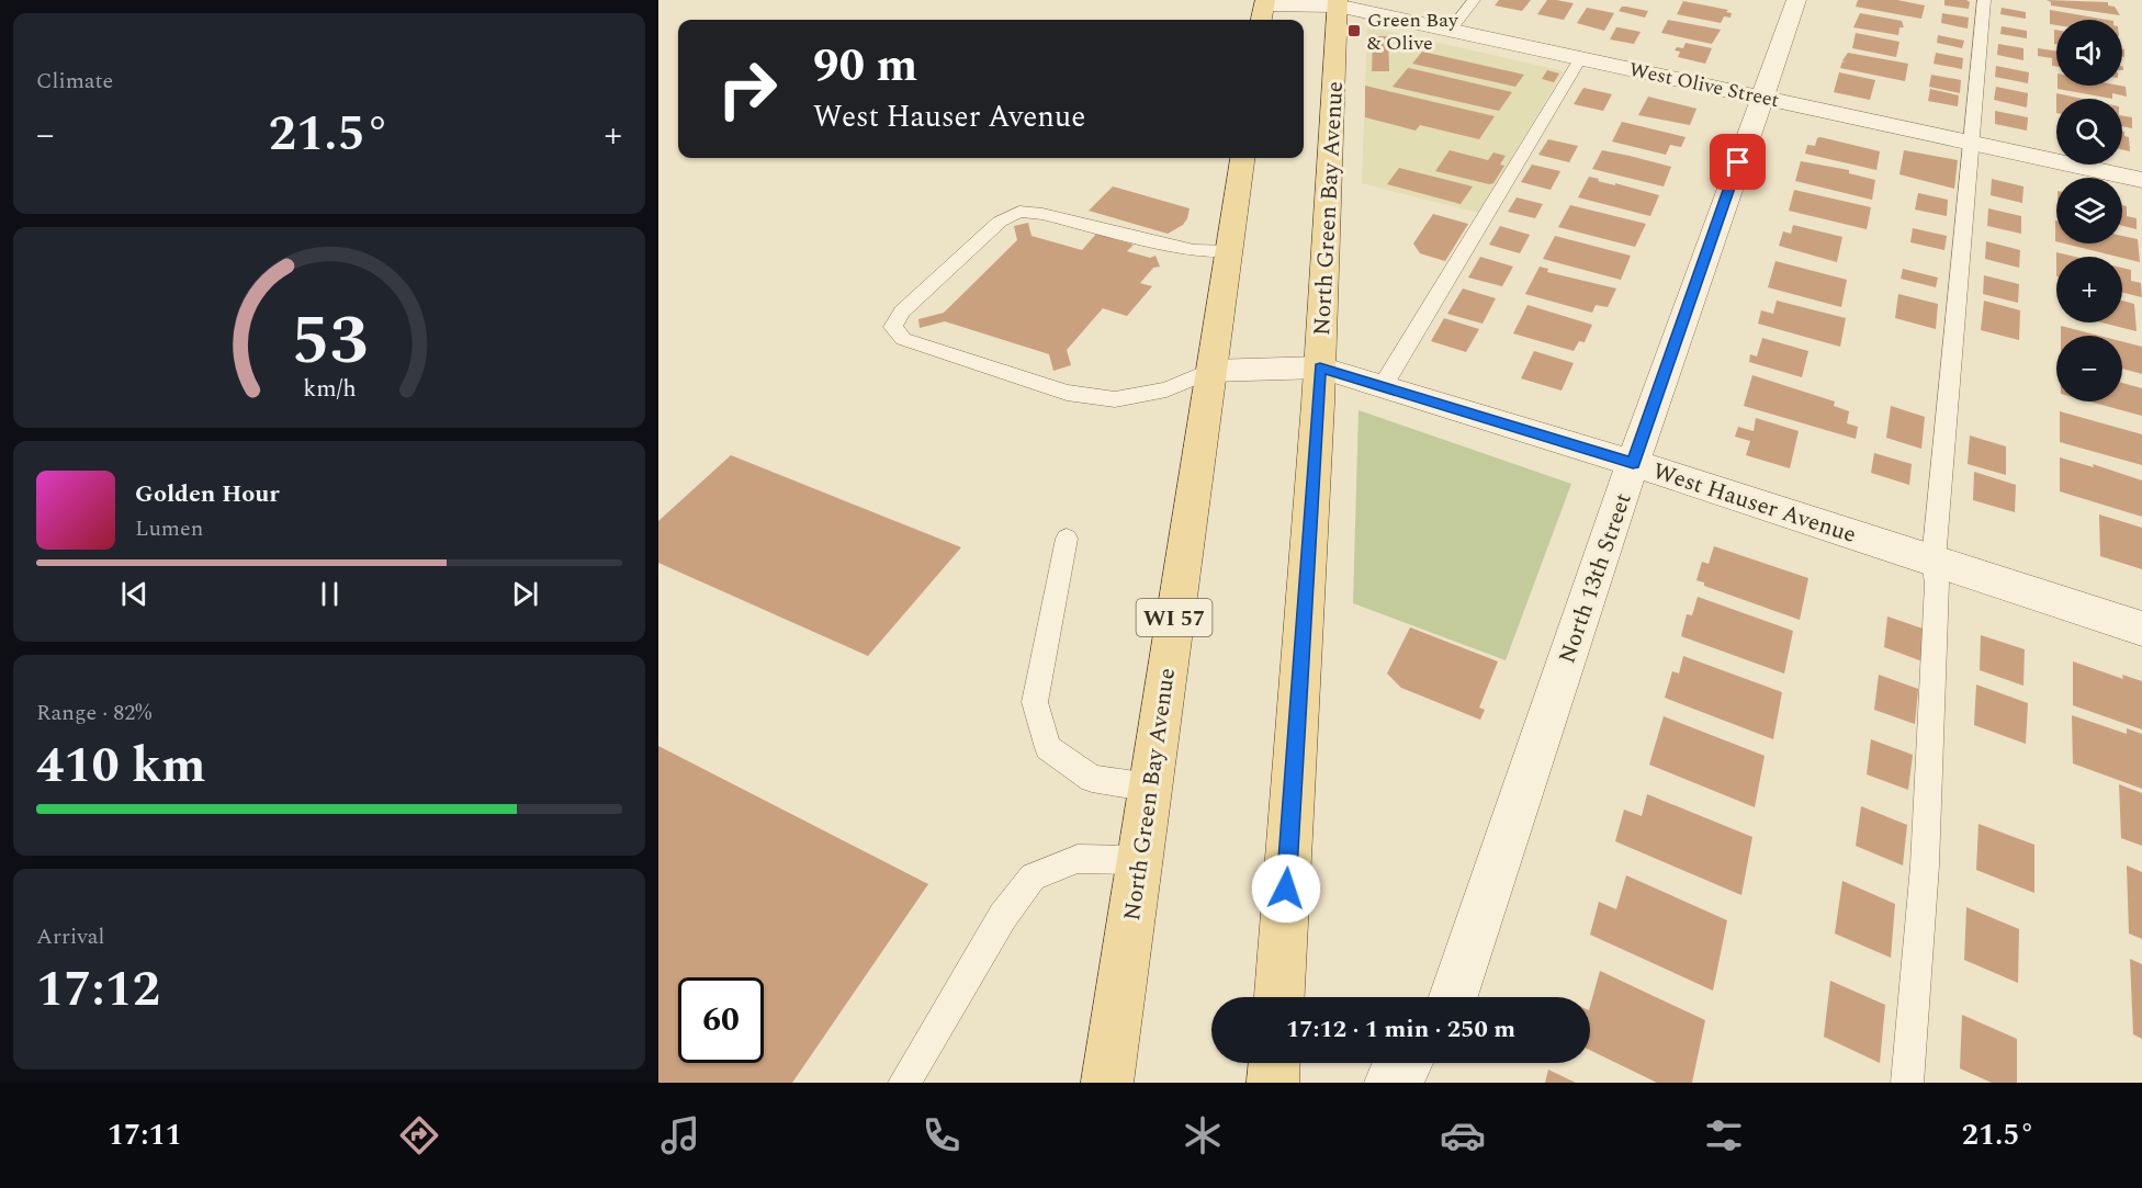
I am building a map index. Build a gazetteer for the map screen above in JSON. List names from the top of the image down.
{
  "streets": {
    "main road": ["North Green Bay Avenue", "WI 57"],
    "street": ["West Olive Street", "West Hauser Avenue", "North 13th Street"]
  },
  "crossings": [
    ["West Olive Street", "North Green Bay Avenue"],
    ["West Olive Street", "North 13th Street"],
    ["North Green Bay Avenue", "West Hauser Avenue"],
    ["West Hauser Avenue", "North 13th Street"]
  ],
  "places": {
    "transit": ["Green Bay & Olive"]
  },
  "page": {
    "tile": [
      "Climate",
      ["Range · 82%", "410 km"],
      ["Arrival", "17:12"]
    ],
    "map_buttons": ["+", "−"],
    "turn": ["90 m", "West Hauser Avenue"],
    "heat": ["−", "21.5°", "+"],
    "song": ["Golden Hour", "Lumen"],
    "limit": "60",
    "trip": "17:12 · 1 min · 250 m",
    "tabs": ["17:11", "21.5°"],
    "gauge": ["53", "km/h"]
  }
}
